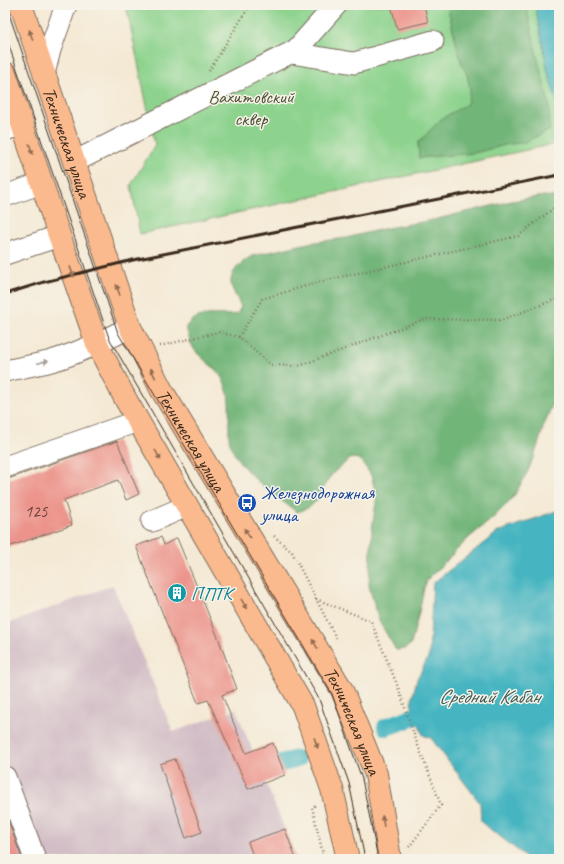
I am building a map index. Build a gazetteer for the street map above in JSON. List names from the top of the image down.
{
  "streets": {
    "main road": ["Техническая улица"]
  },
  "water": ["Средний Кабан"],
  "parks": ["Вахитовский сквер"],
  "places": {
    "bus stop": ["Железнодорожная улица"],
    "building": ["ППТК"]
  },
  "house_numbers": ["125"]
}
